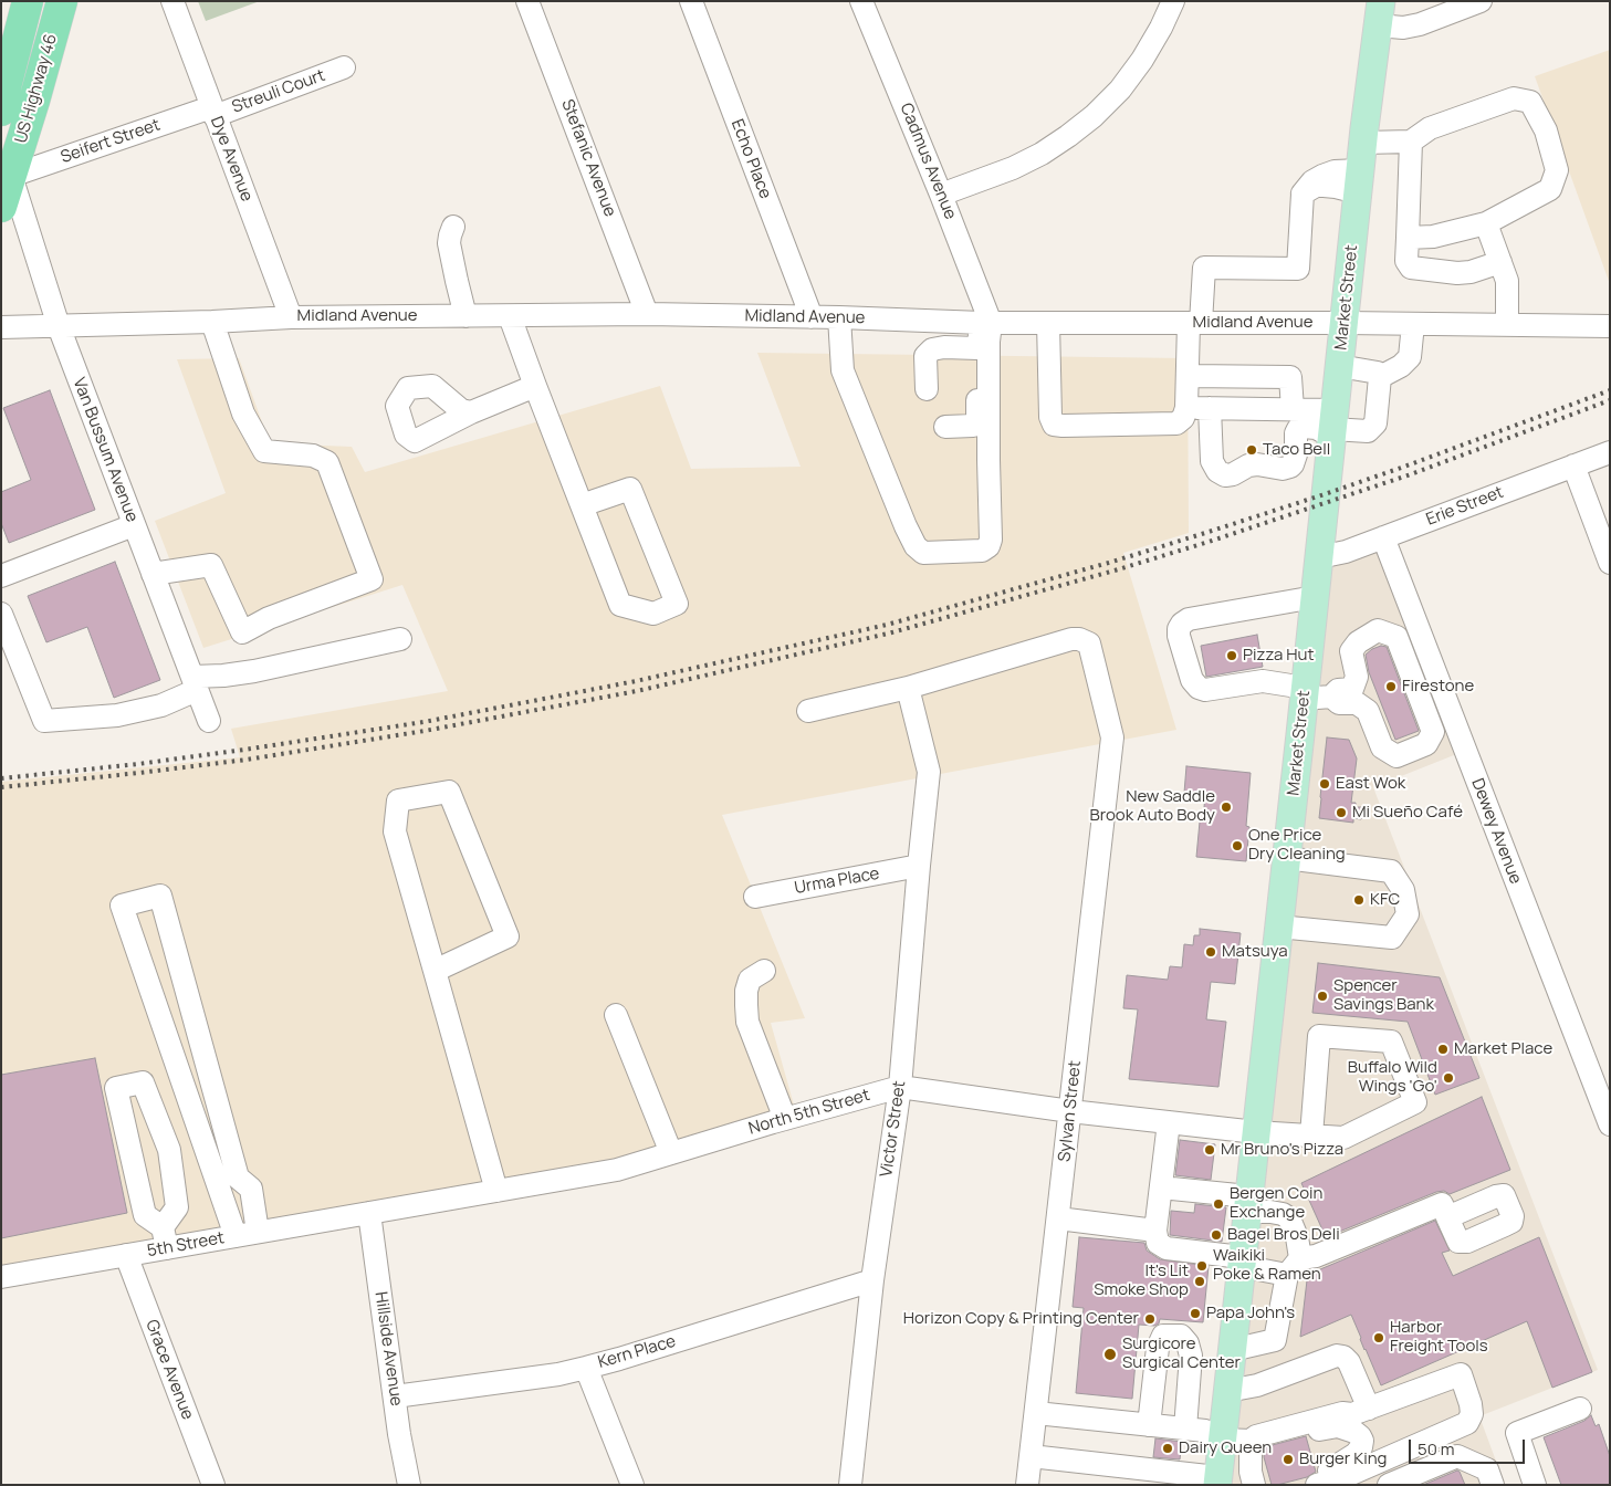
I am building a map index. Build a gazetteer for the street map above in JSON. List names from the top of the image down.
{
  "streets": {
    "highway": ["US Highway 46"],
    "main road": ["Market Street"],
    "street": [
      "Streuli Court",
      "Seifert Street",
      "Stefanic Avenue",
      "Dye Avenue",
      "Echo Place",
      "Cadmus Avenue",
      "Midland Avenue",
      "Van Bussum Avenue",
      "Erie Street",
      "Dewey Avenue",
      "Urma Place",
      "Sylvan Street",
      "North 5th Street",
      "Victor Street",
      "5th Street",
      "Hillside Avenue",
      "Kern Place",
      "Grace Avenue"
    ]
  },
  "crossings": [
    ["US Highway 46", "Seifert Street"],
    ["US Highway 46", "Van Bussum Avenue"],
    ["Streuli Court", "Seifert Street"],
    ["Streuli Court", "Dye Avenue"],
    ["Seifert Street", "Dye Avenue"],
    ["Seifert Street", "Van Bussum Avenue"],
    ["Stefanic Avenue", "Midland Avenue"],
    ["Dye Avenue", "Midland Avenue"],
    ["Echo Place", "Midland Avenue"],
    ["Cadmus Avenue", "Midland Avenue"],
    ["Market Street", "Midland Avenue"],
    ["Market Street", "Erie Street"],
    ["Market Street", "North 5th Street"],
    ["Midland Avenue", "Van Bussum Avenue"],
    ["Erie Street", "Dewey Avenue"],
    ["Urma Place", "Victor Street"],
    ["Sylvan Street", "North 5th Street"],
    ["Sylvan Street", "Victor Street"],
    ["North 5th Street", "Victor Street"],
    ["North 5th Street", "5th Street"],
    ["North 5th Street", "Hillside Avenue"],
    ["Victor Street", "Kern Place"],
    ["5th Street", "Hillside Avenue"],
    ["5th Street", "Grace Avenue"],
    ["Hillside Avenue", "Kern Place"]
  ],
  "places": [
    "Taco Bell",
    "Pizza Hut",
    "Firestone",
    "East Wok",
    "New Saddle Brook Auto Body",
    "Mi Sueño Café",
    "One Price Dry Cleaning",
    "KFC",
    "Matsuya",
    "Spencer Savings Bank",
    "Market Place",
    "Buffalo Wild Wings 'Go'",
    "Mr Bruno's Pizza",
    "Bergen Coin Exchange",
    "Bagel Bros Deli",
    "Waikiki Poke & Ramen",
    "It's Lit Smoke Shop",
    "Papa John's",
    "Horizon Copy & Printing Center",
    "Harbor Freight Tools",
    "Surgicore Surgical Center",
    "Dairy Queen",
    "Burger King"
  ],
  "scale_bar": "50 m"
}
